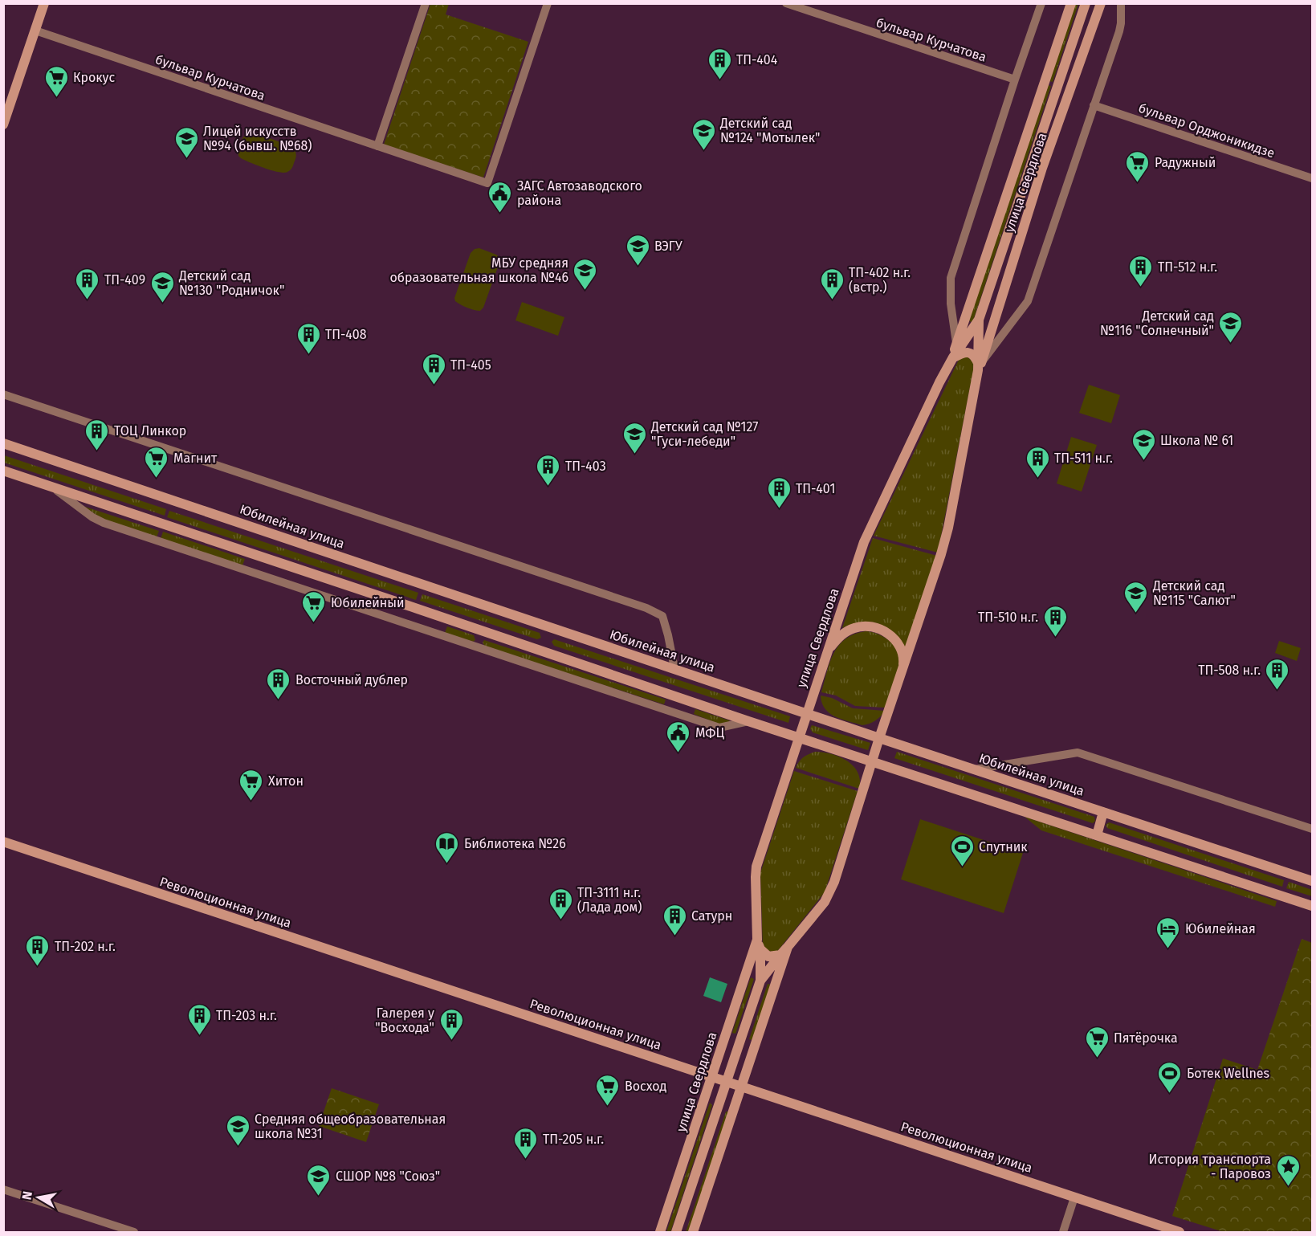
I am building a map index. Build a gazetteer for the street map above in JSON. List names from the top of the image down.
{
  "streets": {
    "main road": ["улица Свердлова", "Юбилейная улица", "Революционная улица"],
    "street": ["бульвар Курчатова", "бульвар Орджоникидзе"]
  },
  "crossings": [
    ["улица Свердлова", "Юбилейная улица"],
    ["улица Свердлова", "Революционная улица"]
  ],
  "places": {
    "building": [
      "ТП-404",
      "ТП-512 н.г.",
      "ТП-409",
      "ТП-402 н.г. (встр.)",
      "ТП-408",
      "ТП-405",
      "ТОЦ Линкор",
      "ТП-511 н.г.",
      "ТП-403",
      "ТП-401",
      "ТП-510 н.г.",
      "ТП-508 н.г.",
      "Восточный дублер",
      "ТП-3111 н.г. (Лада дом)",
      "Сатурн",
      "ТП-202 н.г.",
      "ТП-203 н.г.",
      "Галерея у \"Восхода\"",
      "ТП-205 н.г."
    ],
    "supermarket": [
      "Крокус",
      "Радужный",
      "Магнит",
      "Юбилейный",
      "Хитон",
      "Пятёрочка",
      "Восход"
    ],
    "school or university": [
      "Детский сад №124 \"Мотылек\"",
      "Лицей искусств №94 (бывш. №68)",
      "ВЭГУ",
      "МБУ средняя образовательная школа №46",
      "Детский сад №130 \"Родничок\"",
      "Детский сад №116 \"Солнечный\"",
      "Детский сад №127 \"Гуси-лебеди\"",
      "Школа № 61",
      "Детский сад №115 \"Салют\"",
      "Средняя общеобразовательная школа №31",
      "СШОР №8 \"Союз\""
    ],
    "public building": ["ЗАГС Автозаводского района", "МФЦ"],
    "library": ["Библиотека №26"],
    "sports": ["Спутник", "Ботек Wellnes"],
    "hotel": ["Юбилейная"],
    "place": ["История транспорта - Паровоз"]
  },
  "north": "left"
}
